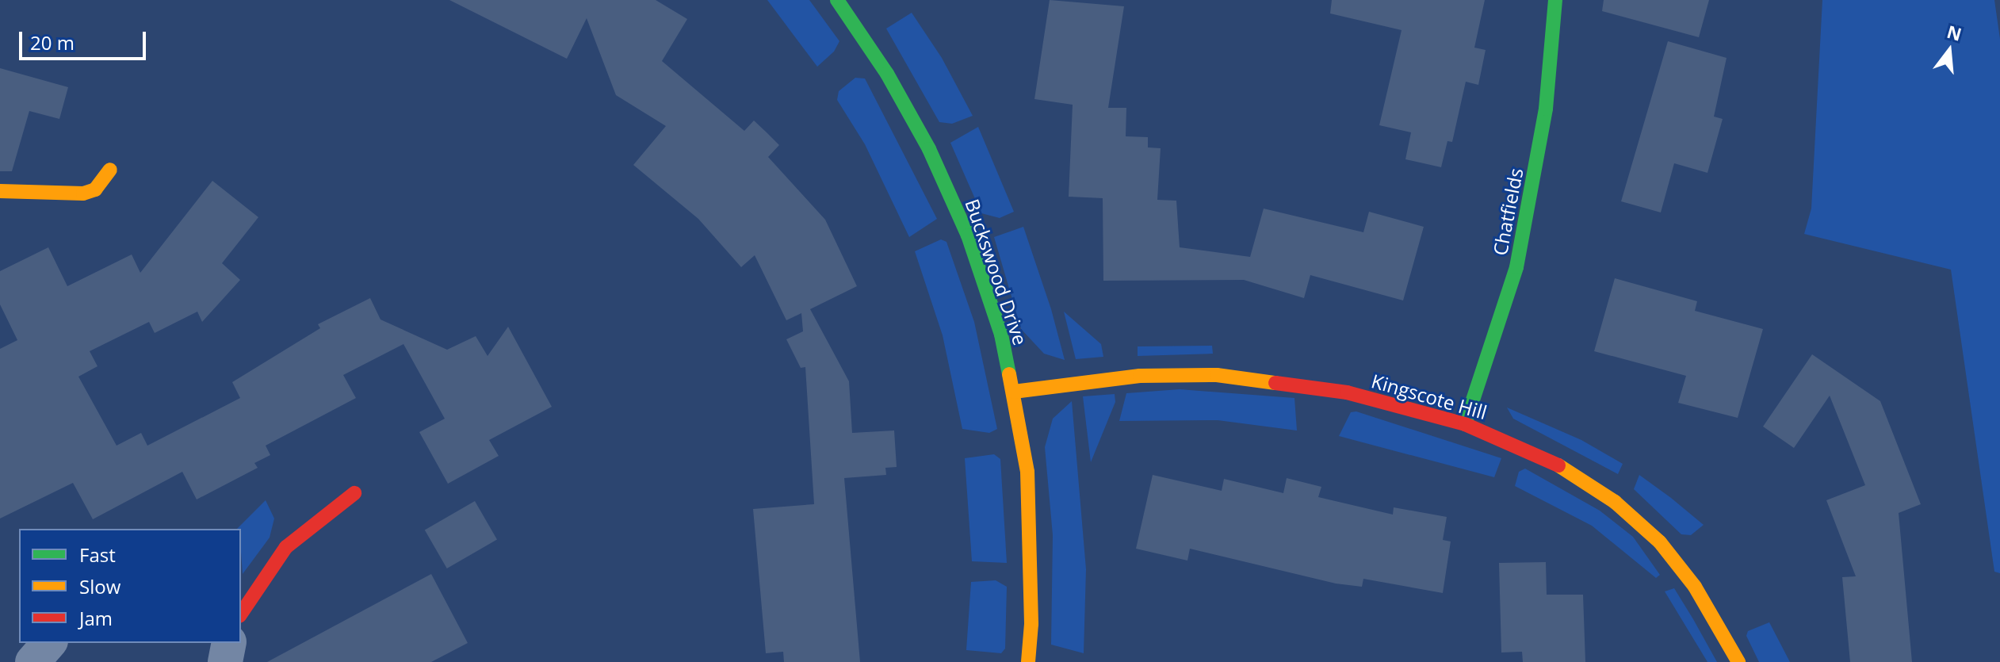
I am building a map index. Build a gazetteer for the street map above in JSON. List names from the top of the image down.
{
  "streets": {
    "street": ["Chatfields", "Buckswood Drive", "Kingscote Hill"]
  },
  "crossings": [
    ["Chatfields", "Kingscote Hill"],
    ["Buckswood Drive", "Kingscote Hill"]
  ],
  "legend": ["Fast", "Slow", "Jam"],
  "scale_bar": "20 m",
  "north": "top"
}
